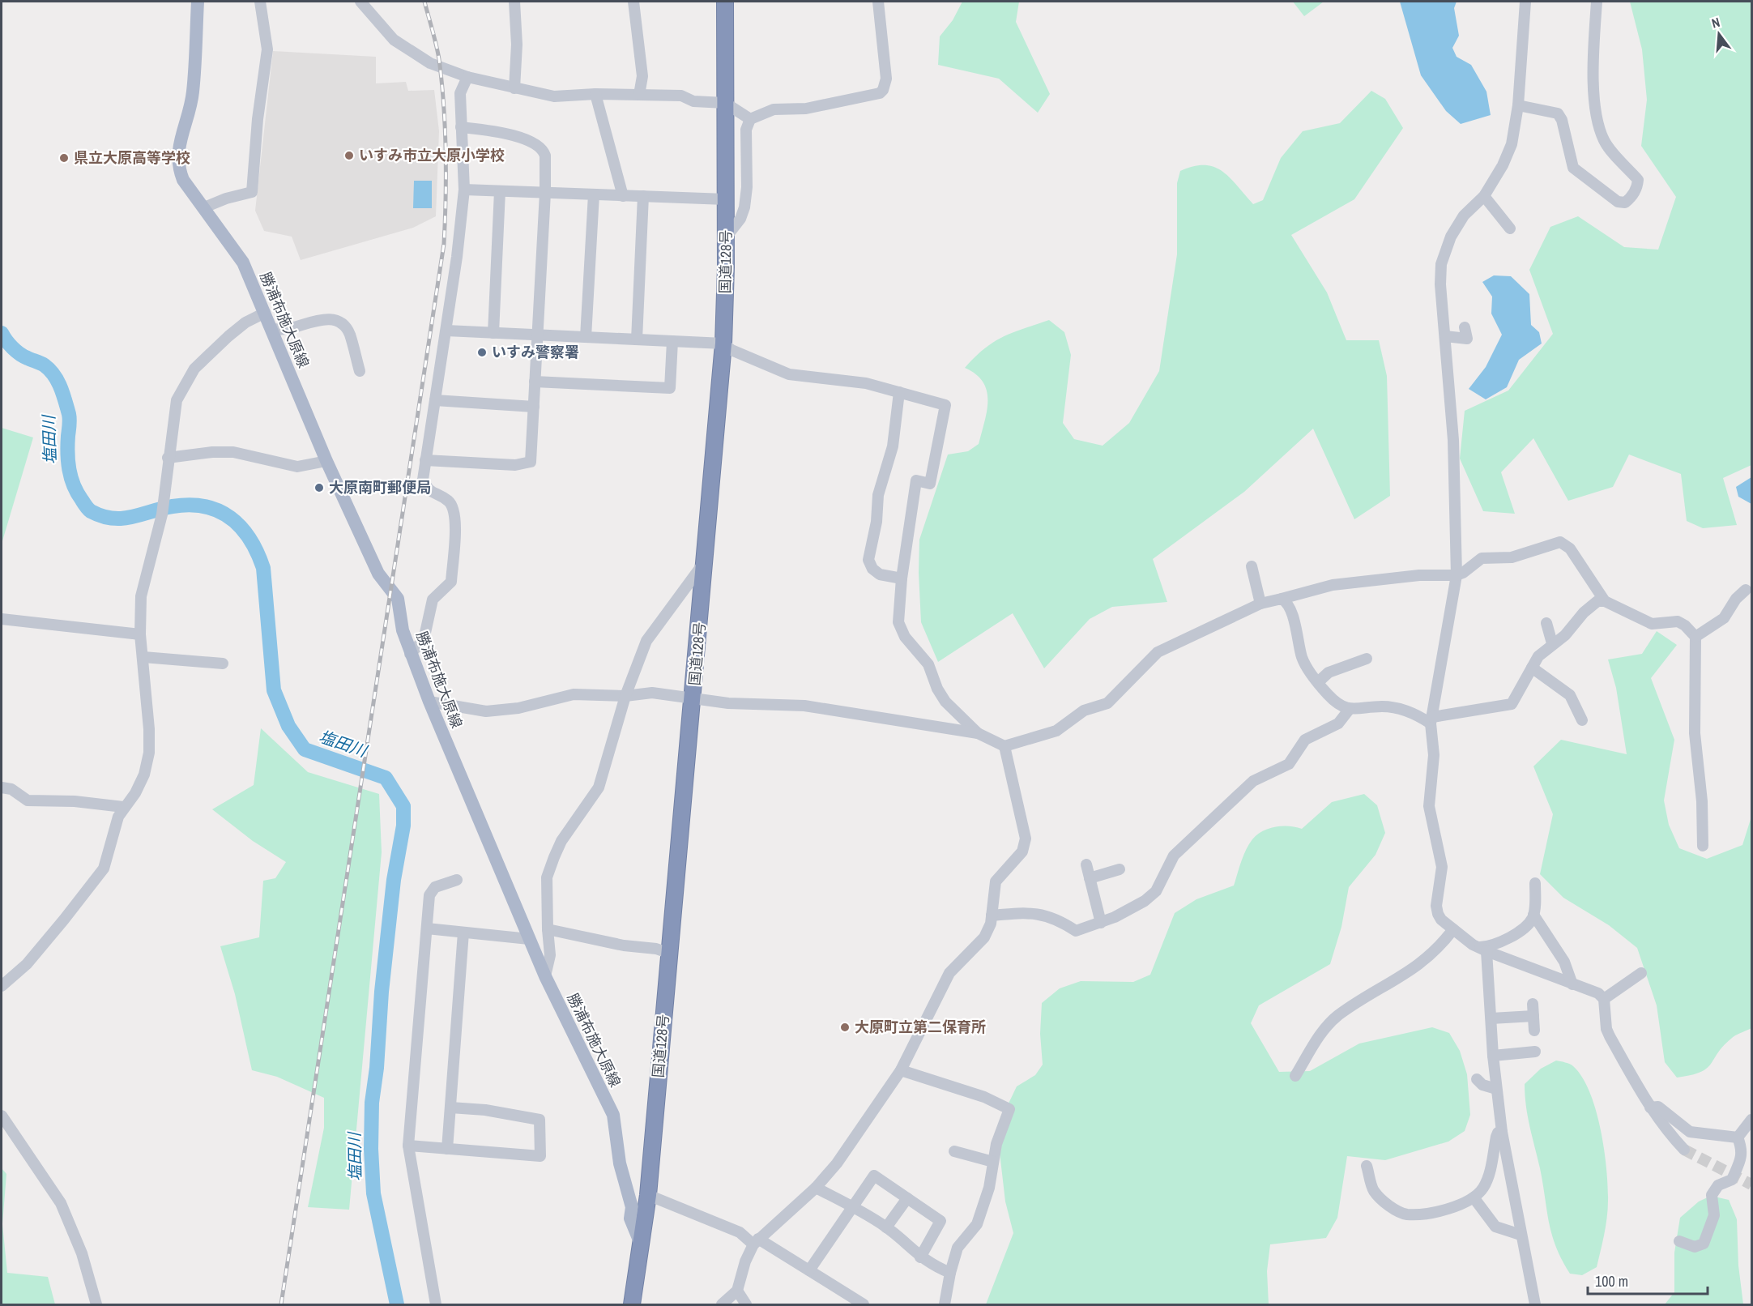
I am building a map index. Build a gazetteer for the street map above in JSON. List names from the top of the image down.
{
  "streets": {
    "highway": ["国道128号"],
    "main road": ["勝浦布施大原線"]
  },
  "crossings": [
    ["国道128号", "勝浦布施大原線"]
  ],
  "water": ["塩田川"],
  "places": [
    "いすみ市立大原小学校",
    "県立大原高等学校",
    "いすみ警察署",
    "大原南町郵便局",
    "大原町立第二保育所"
  ],
  "scale_bar": "100 m",
  "north": "top"
}
